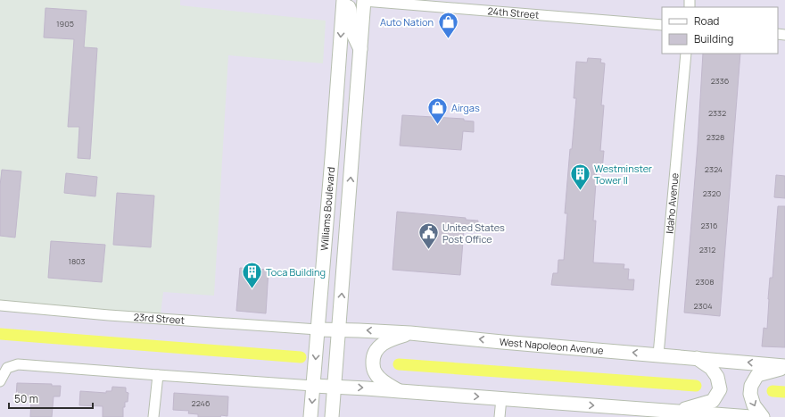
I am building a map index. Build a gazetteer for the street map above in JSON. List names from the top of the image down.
{
  "streets": {
    "main road": ["Williams Boulevard", "West Napoleon Avenue"],
    "street": ["24th Street", "Idaho Avenue", "23rd Street"]
  },
  "crossings": [
    ["24th Street", "Williams Boulevard"],
    ["Idaho Avenue", "West Napoleon Avenue"],
    ["Williams Boulevard", "23rd Street"],
    ["Williams Boulevard", "West Napoleon Avenue"],
    ["23rd Street", "West Napoleon Avenue"]
  ],
  "places": {
    "shop": ["Auto Nation", "Airgas"],
    "building": ["Westminster Tower II", "Toca Building"],
    "public building": ["United States Post Office"]
  },
  "house_numbers": [
    "1905",
    "2336",
    "2332",
    "2328",
    "2324",
    "2320",
    "2316",
    "2312",
    "1803",
    "2308",
    "2304",
    "2246"
  ],
  "legend": ["Road", "Building"],
  "scale_bar": "50 m"
}
